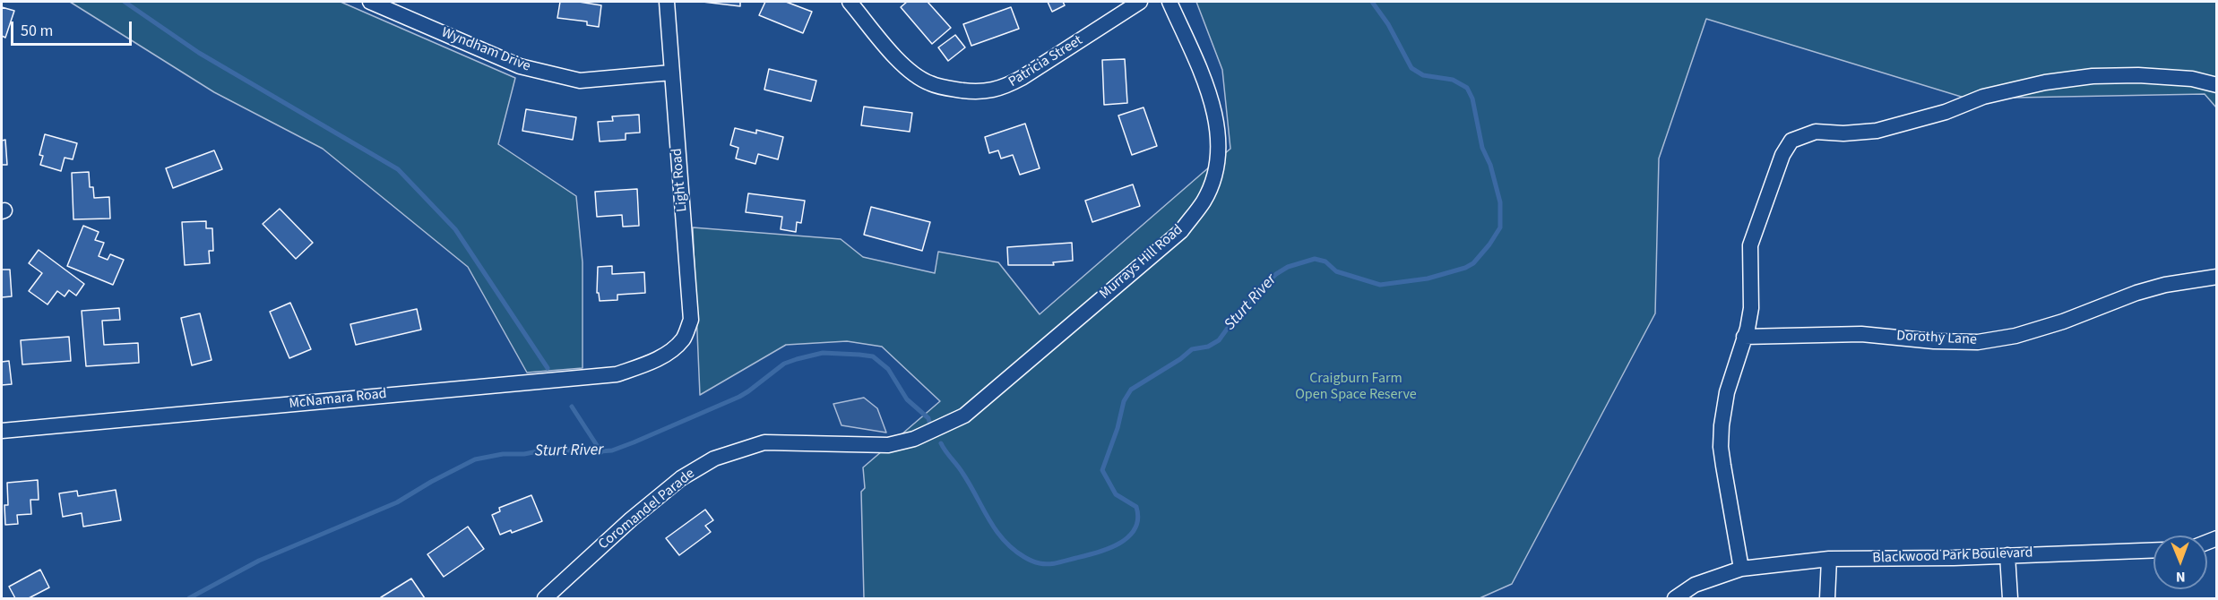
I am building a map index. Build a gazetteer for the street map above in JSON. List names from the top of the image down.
{
  "streets": {
    "street": [
      "Wyndham Drive",
      "Patricia Street",
      "Light Road",
      "Murrays Hill Road",
      "Dorothy Lane",
      "McNamara Road",
      "Coromandel Parade",
      "Blackwood Park Boulevard"
    ]
  },
  "crossings": [
    ["Wyndham Drive", "Light Road"],
    ["Light Road", "McNamara Road"],
    ["Murrays Hill Road", "Coromandel Parade"]
  ],
  "water": ["Sturt River"],
  "parks": ["Craigburn Farm Open Space Reserve"],
  "scale_bar": "50 m",
  "north": "bottom"
}
